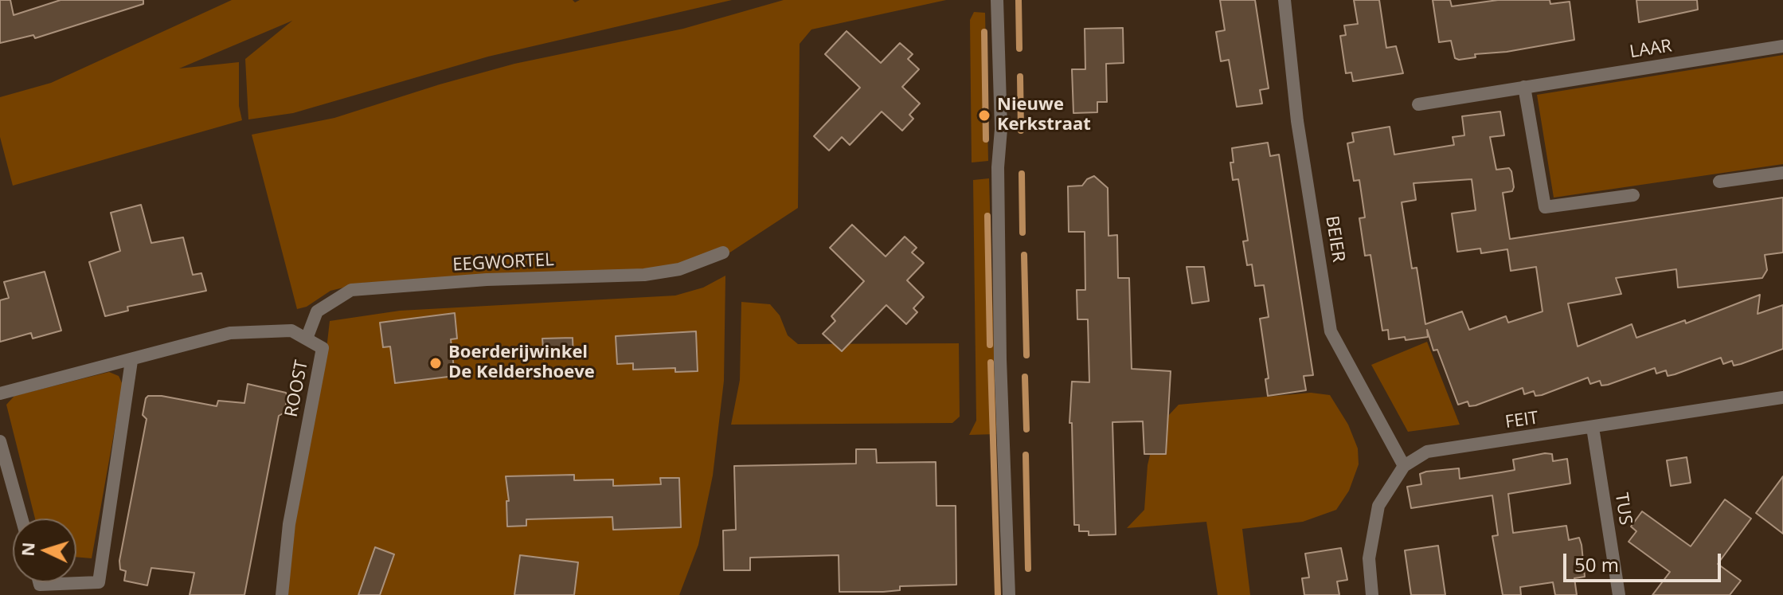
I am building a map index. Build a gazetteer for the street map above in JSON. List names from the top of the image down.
{
  "streets": {
    "street": [
      "LAAR",
      "BEIER",
      "EEGWORTEL",
      "ROOST",
      "FEIT",
      "TUS"
    ]
  },
  "crossings": [
    ["BEIER", "FEIT"],
    ["EEGWORTEL", "ROOST"],
    ["FEIT", "TUS"]
  ],
  "places": ["Nieuwe Kerkstraat", "Boerderijwinkel De Keldershoeve"],
  "scale_bar": "50 m",
  "north": "left"
}
